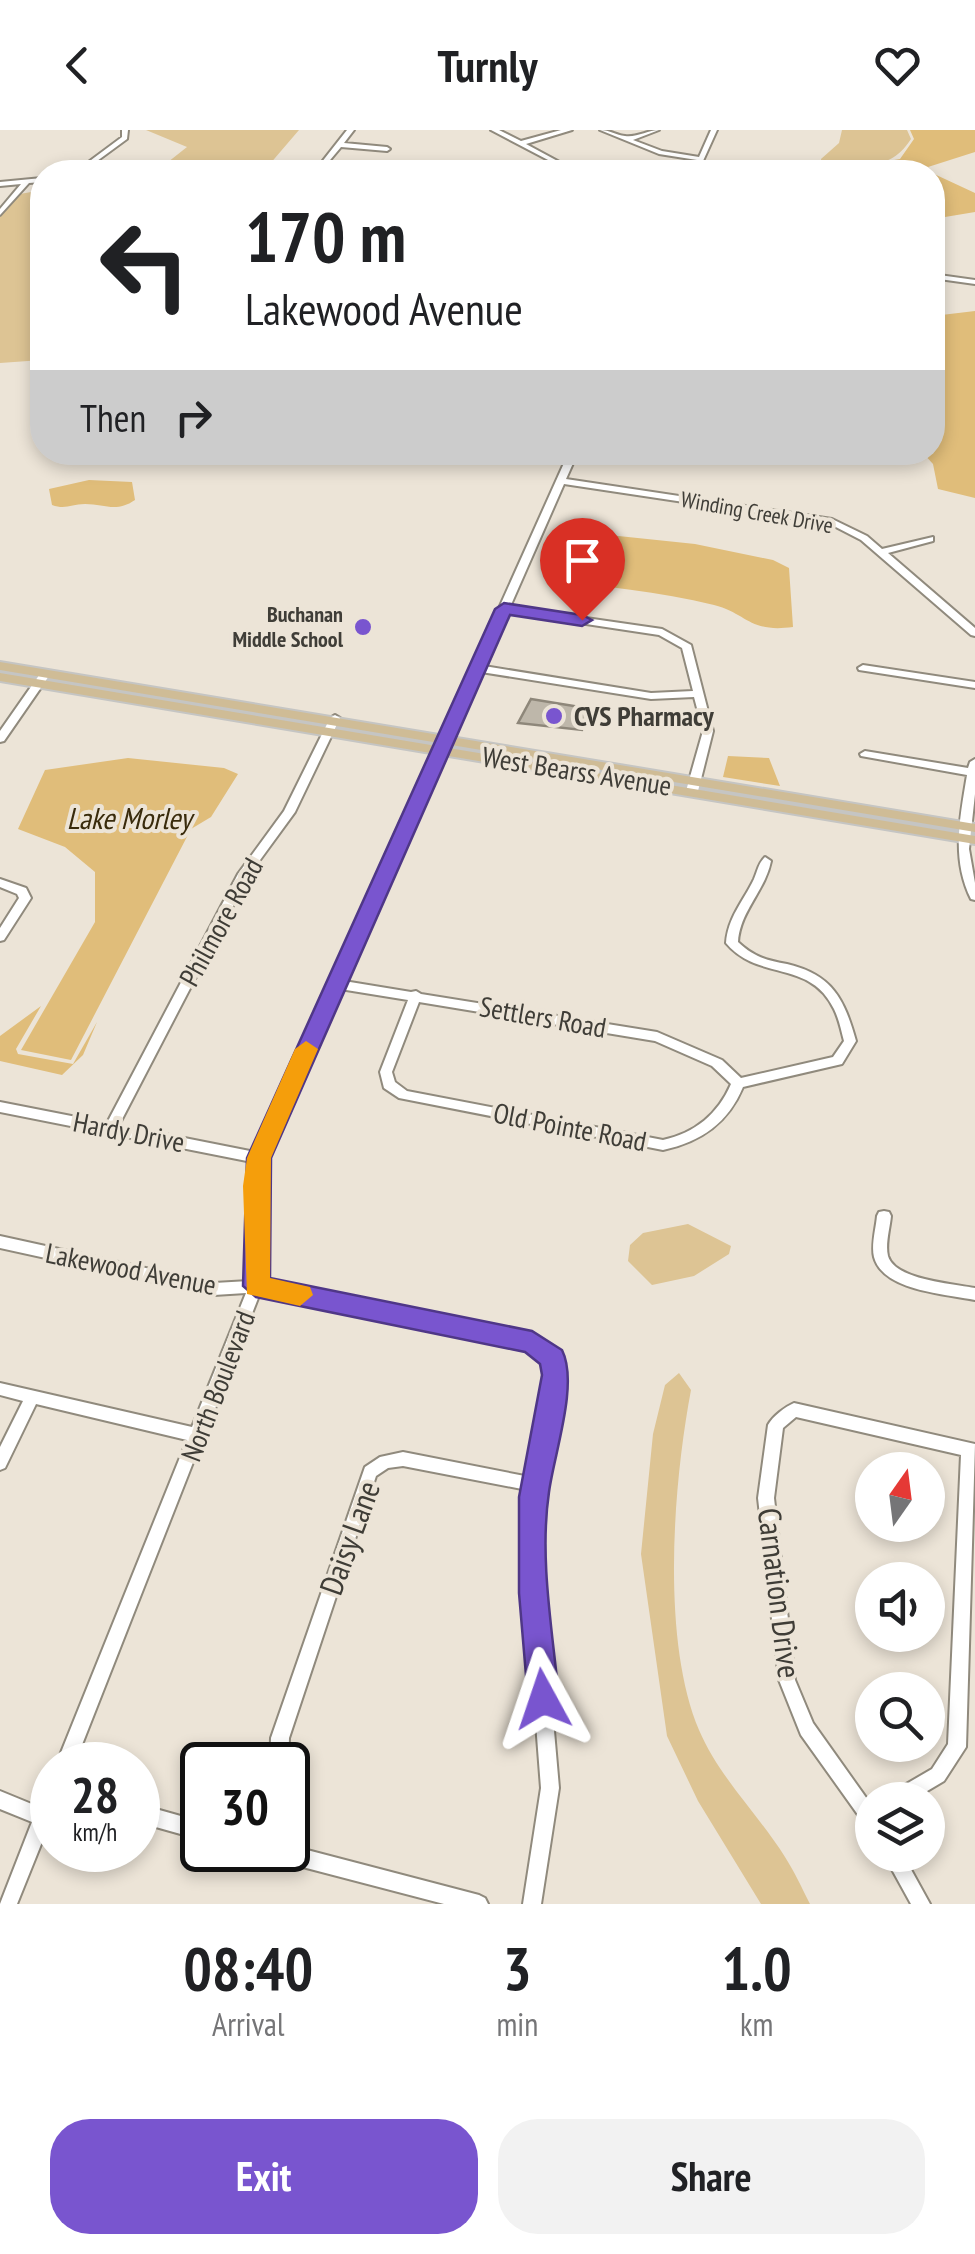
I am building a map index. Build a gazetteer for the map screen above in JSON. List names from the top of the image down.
{
  "streets": {
    "main road": ["West Bearss Avenue"],
    "street": [
      "Winding Creek Drive",
      "Philmore Road",
      "Settlers Road",
      "Old Pointe Road",
      "Hardy Drive",
      "Lakewood Avenue",
      "North Boulevard",
      "Daisy Lane",
      "Carnation Drive"
    ]
  },
  "crossings": [
    ["Winding Creek Drive", "North Boulevard"],
    ["West Bearss Avenue", "Philmore Road"],
    ["West Bearss Avenue", "North Boulevard"],
    ["Philmore Road", "Hardy Drive"],
    ["Settlers Road", "Old Pointe Road"],
    ["Settlers Road", "North Boulevard"],
    ["Hardy Drive", "North Boulevard"],
    ["Lakewood Avenue", "North Boulevard"],
    ["Lakewood Avenue", "Daisy Lane"]
  ],
  "water": ["Lake Morley"],
  "places": ["Buchanan Middle School", "CVS Pharmacy"],
  "north": "top",
  "page": {
    "header": "Turnly",
    "turn": ["170 m", "Lakewood Avenue"],
    "then": "Then",
    "speed": "28 km/h",
    "limit": "30",
    "eta": [
      "08:40",
      "Arrival",
      "3",
      "min",
      "1.0",
      "km"
    ],
    "buttons": ["Exit", "Share"]
  }
}
